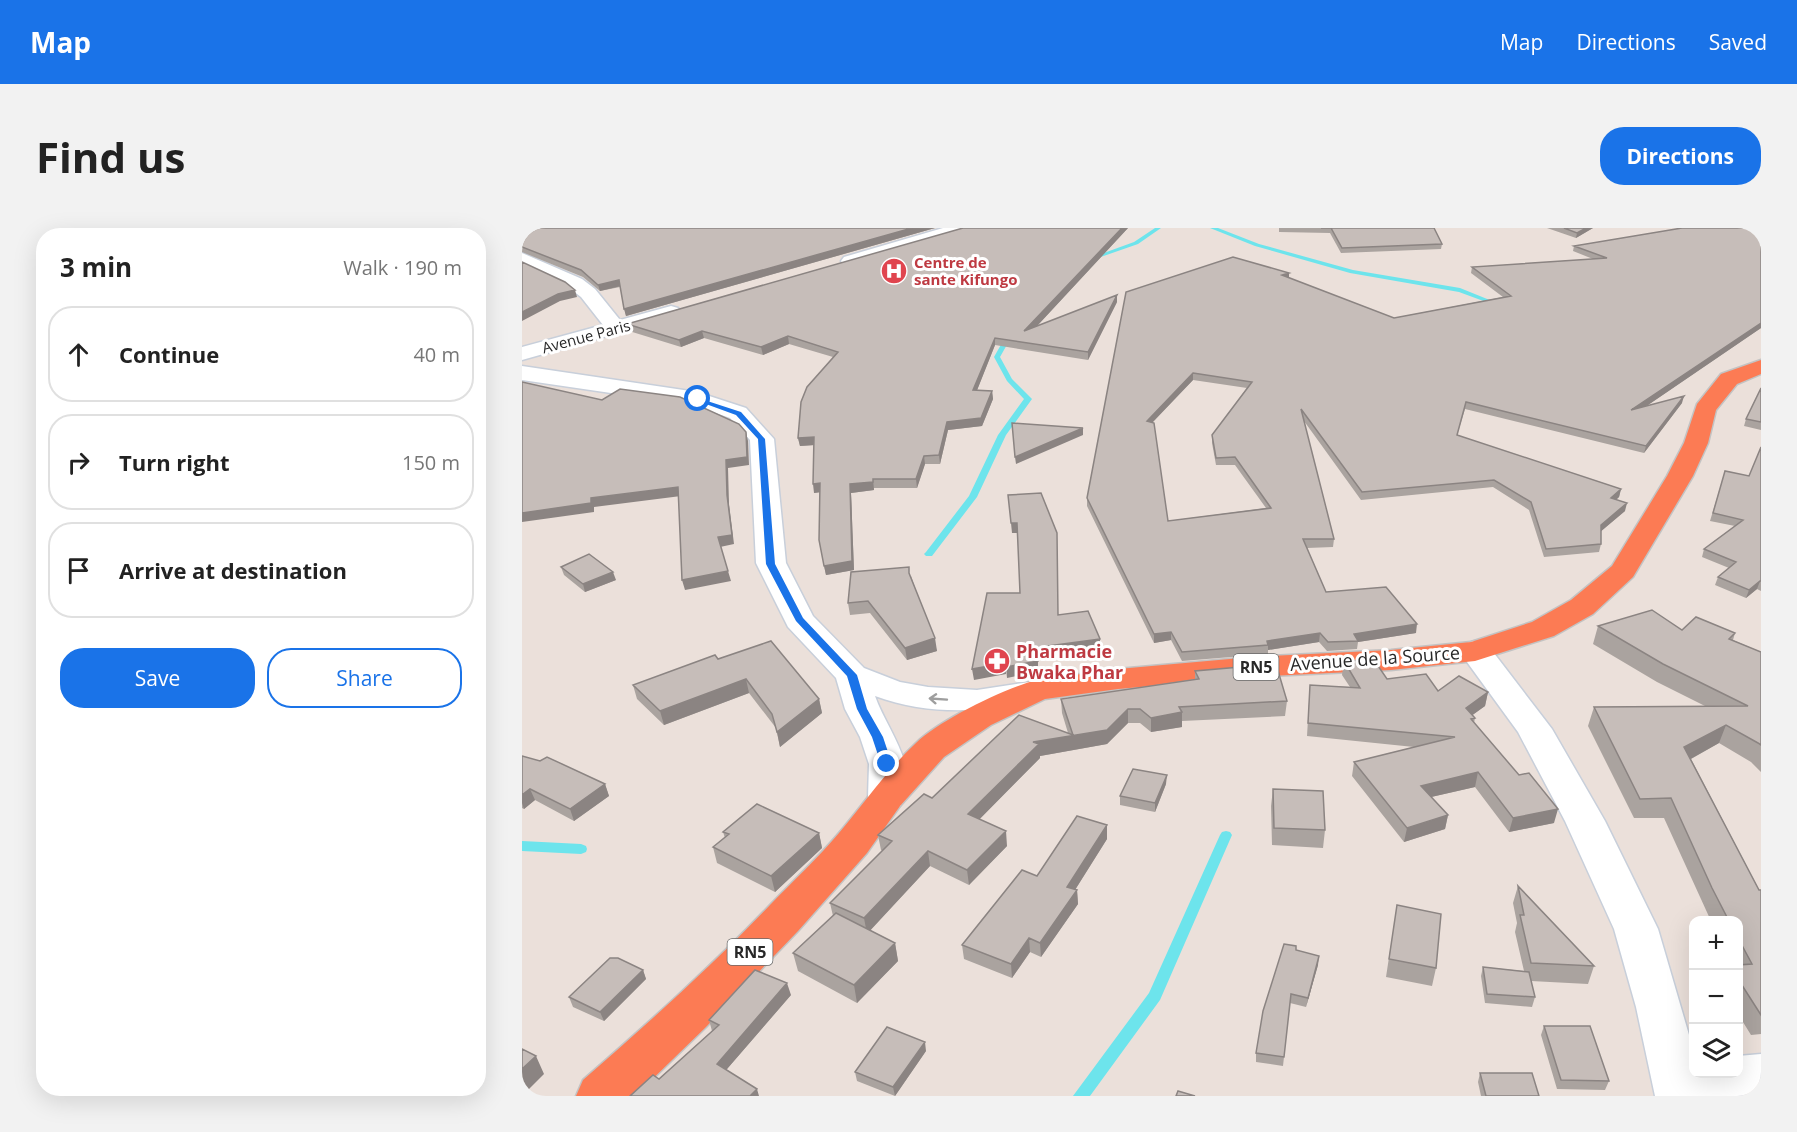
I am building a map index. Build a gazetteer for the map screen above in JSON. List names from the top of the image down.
{
  "streets": {
    "highway": ["Avenue de la Source", "RN5"],
    "street": ["Avenue Paris"]
  },
  "crossings": [
    ["Avenue de la Source", "RN5"]
  ],
  "places": {
    "hospital": ["Centre de sante Kifungo"],
    "pharmacy": ["Pharmacie Bwaka Phar"]
  },
  "page": {
    "header": "Map",
    "nav": ["Map", "Directions", "Saved"],
    "buttons": [
      "Directions",
      ["Save", "Share"]
    ],
    "title": "Find us",
    "heading": ["3 min", "Walk · 190 m"],
    "list": [
      ["Continue", "40 m"],
      ["Turn right", "150 m"],
      "Arrive at destination"
    ],
    "map_buttons": ["+", "−"]
  }
}
